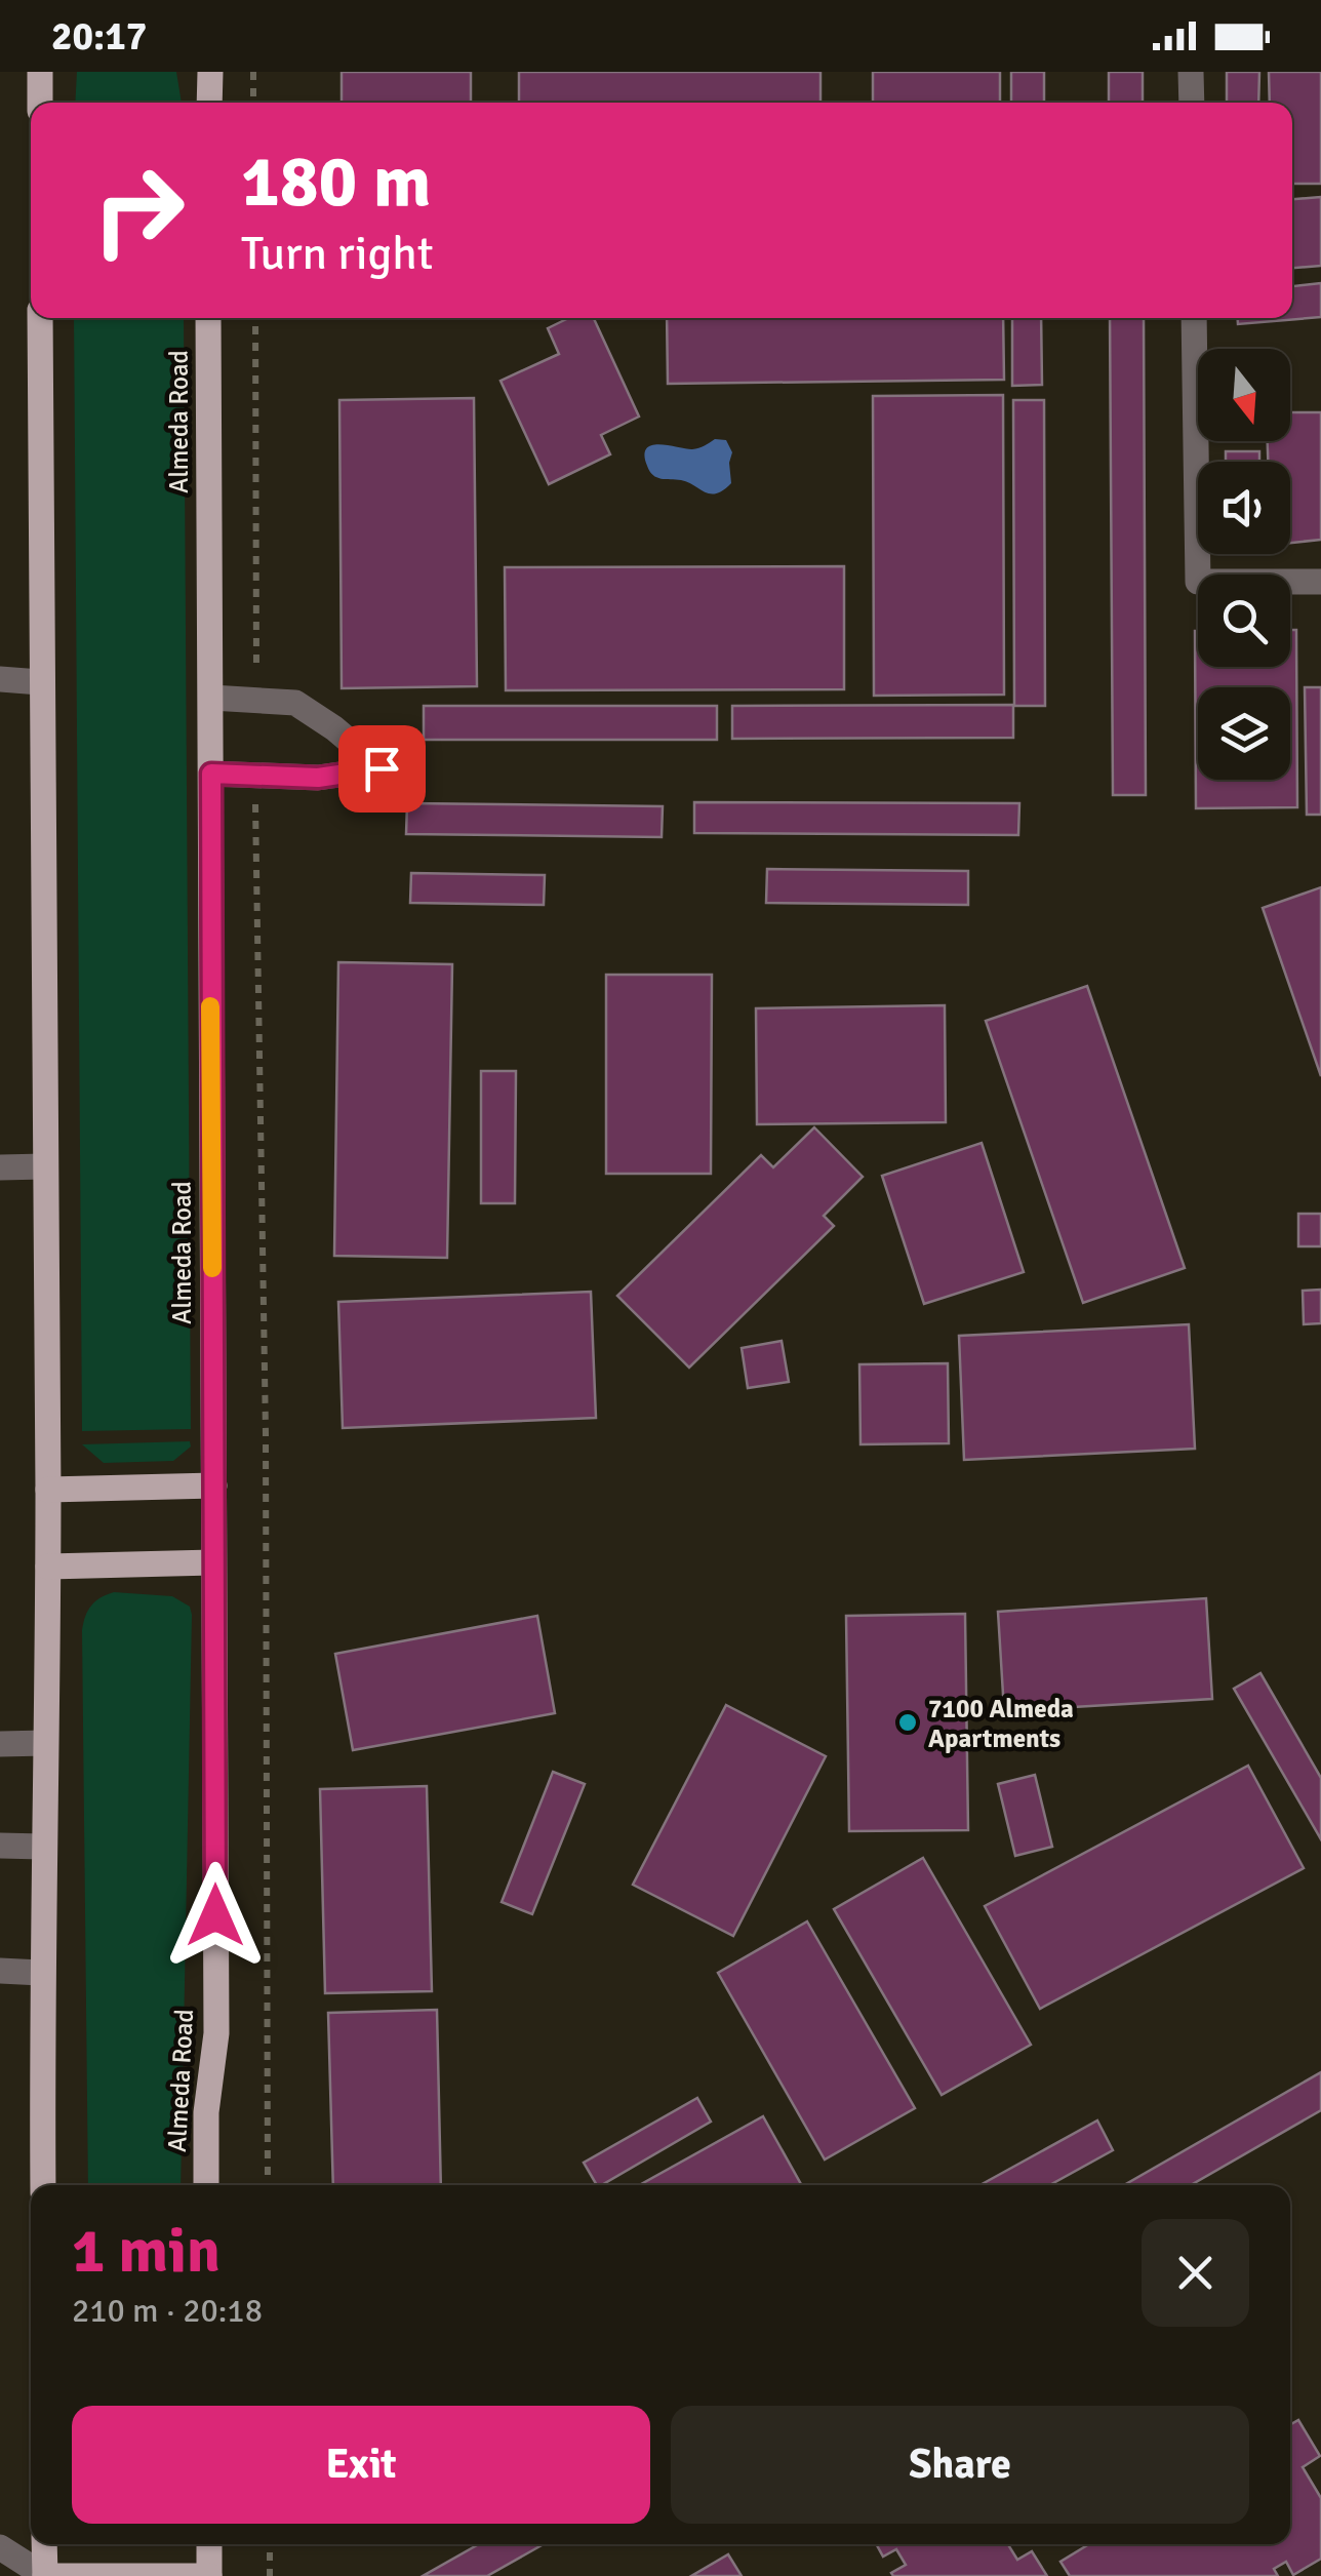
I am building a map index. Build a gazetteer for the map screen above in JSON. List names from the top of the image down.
{
  "streets": {
    "main road": ["Almeda Road"]
  },
  "places": ["7100 Almeda Apartments"],
  "north": "bottom",
  "page": {
    "status": "20:17",
    "turn": ["180 m", "Turn right"],
    "heading": ["1 min", "210 m · 20:18"],
    "buttons": ["Exit", "Share"]
  }
}
